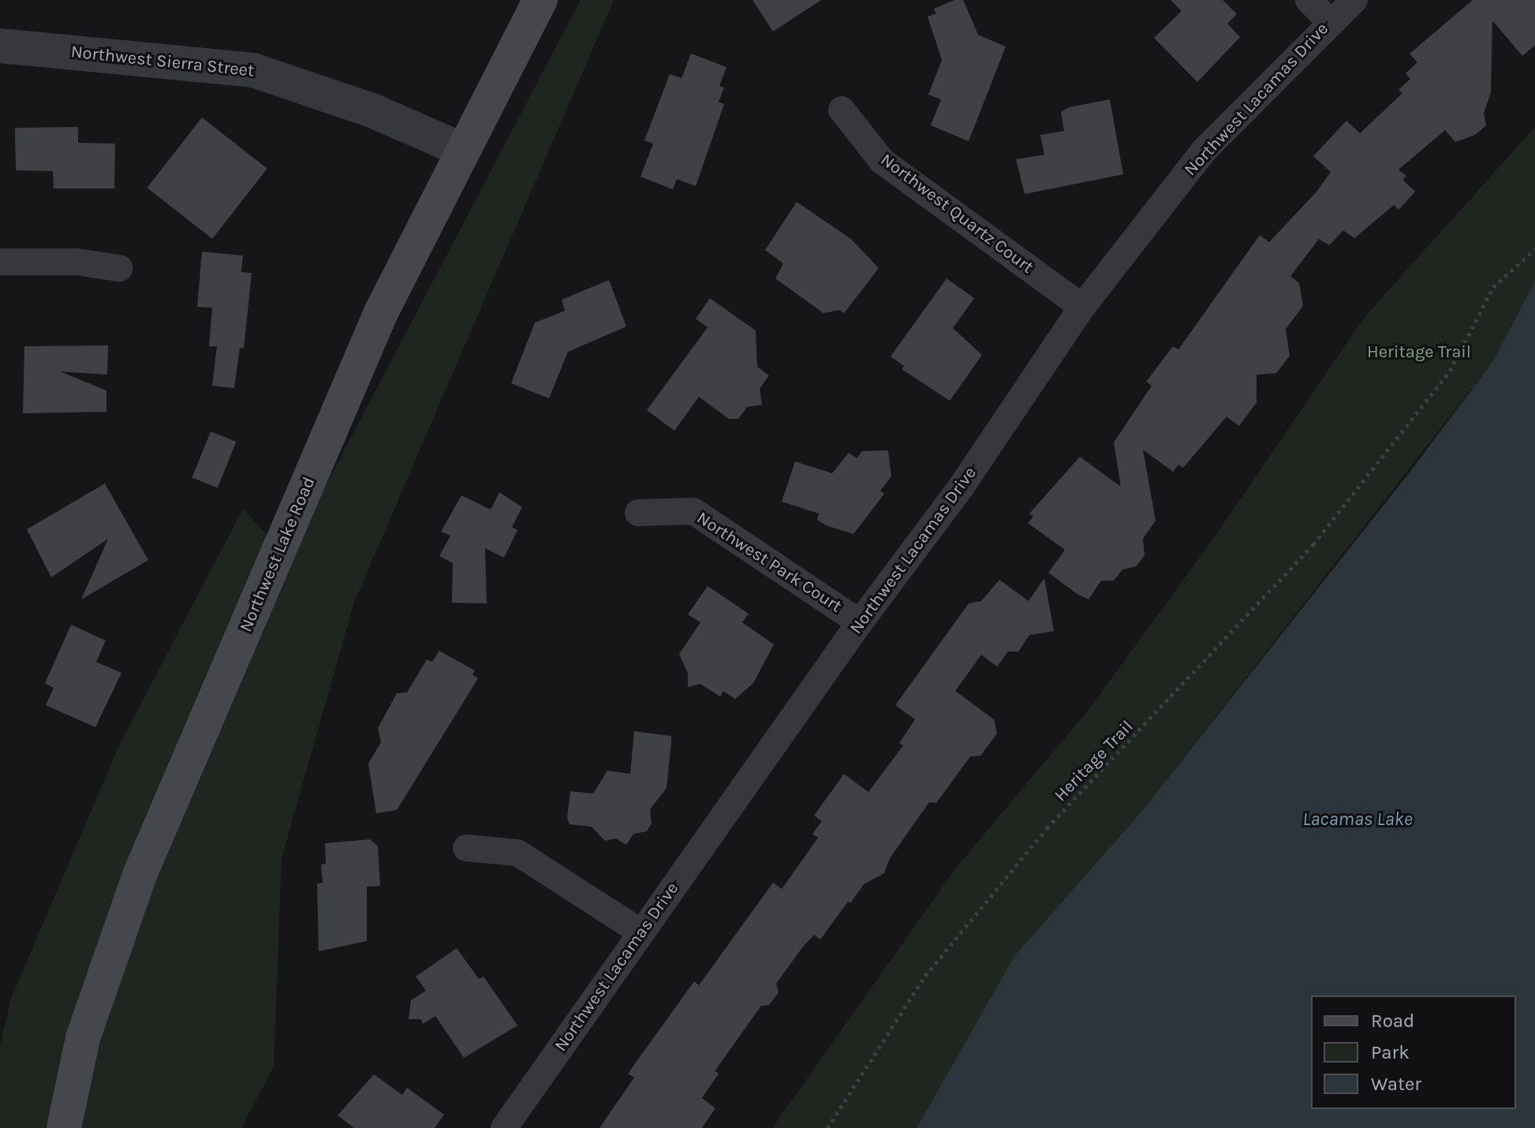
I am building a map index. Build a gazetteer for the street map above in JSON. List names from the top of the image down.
{
  "streets": {
    "main road": ["Northwest Lake Road"],
    "street": [
      "Northwest Sierra Street",
      "Northwest Lacamas Drive",
      "Northwest Quartz Court",
      "Northwest Park Court"
    ],
    "path": ["Heritage Trail"]
  },
  "crossings": [
    ["Northwest Sierra Street", "Northwest Lake Road"],
    ["Northwest Lacamas Drive", "Northwest Quartz Court"],
    ["Northwest Lacamas Drive", "Northwest Park Court"]
  ],
  "water": ["Lacamas Lake"],
  "parks": ["Heritage Trail"],
  "legend": ["Road", "Park", "Water"]
}
